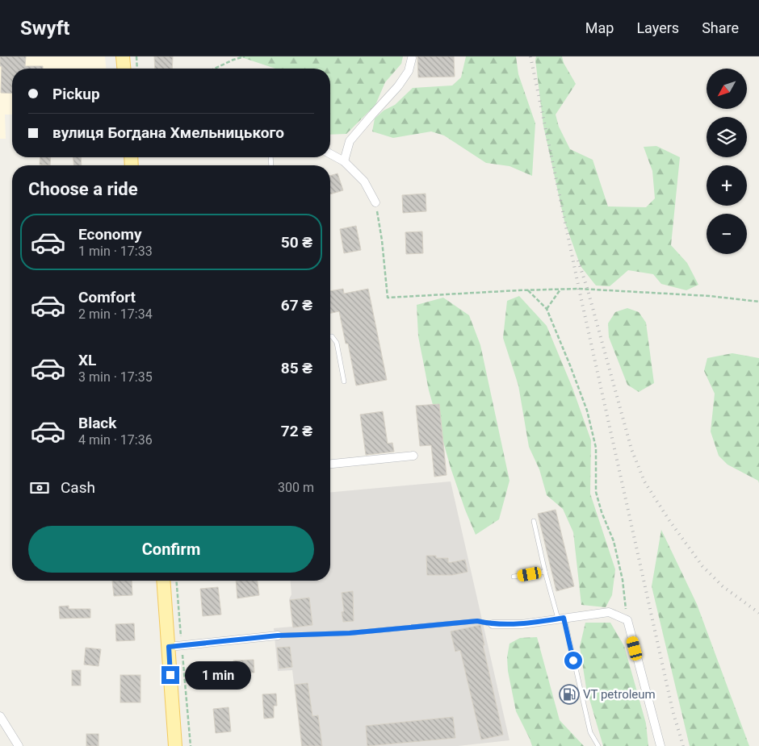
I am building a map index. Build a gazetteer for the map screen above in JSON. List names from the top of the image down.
{
  "places": {
    "fuel station": ["VT petroleum"]
  },
  "north": "bottom left",
  "page": {
    "header": "Swyft",
    "nav": ["Map", "Layers", "Share"],
    "map_buttons": ["+", "−"],
    "banner": ["Pickup", "вулиця Богдана Хмельницького"],
    "heading": "Choose a ride",
    "list": [
      {
        "name": "Economy",
        "note": "1 min · 17:33",
        "value": "50 ₴"
      },
      {
        "name": "Comfort",
        "note": "2 min · 17:34",
        "value": "67 ₴"
      },
      {
        "name": "XL",
        "note": "3 min · 17:35",
        "value": "85 ₴"
      },
      {
        "name": "Black",
        "note": "4 min · 17:36",
        "value": "72 ₴"
      }
    ],
    "pay": ["Cash", "300 m"],
    "buttons": "Confirm",
    "bubble": "1 min"
  }
}
